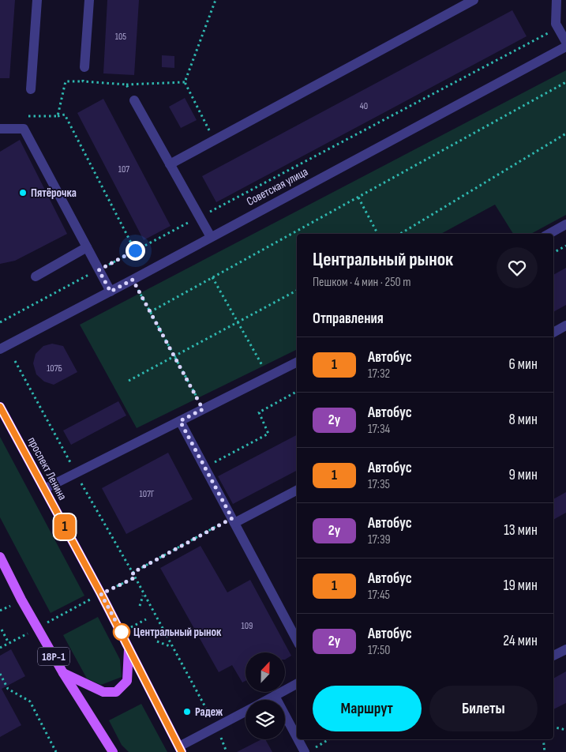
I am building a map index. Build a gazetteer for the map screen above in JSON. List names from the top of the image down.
{
  "streets": {
    "main road": ["проспект Ленина", "18Р-1"],
    "street": ["Советская улица"]
  },
  "places": ["Пятёрочка", "Центральный рынок", "Радеж"],
  "lines": ["bus line 1"],
  "house_numbers": [
    "105",
    "40",
    "107",
    "107Б",
    "107Г",
    "109"
  ],
  "north": "top",
  "page": {
    "on_map": "1",
    "heading": [
      ["Центральный рынок", "Пешком · 4 мин · 250 m"],
      "Отправления"
    ],
    "list": [
      {
        "mark": "1",
        "name": "Автобус",
        "note": "17:32",
        "value": "6 мин"
      },
      {
        "mark": "2у",
        "name": "Автобус",
        "note": "17:34",
        "value": "8 мин"
      },
      {
        "mark": "1",
        "name": "Автобус",
        "note": "17:35",
        "value": "9 мин"
      },
      {
        "mark": "2у",
        "name": "Автобус",
        "note": "17:39",
        "value": "13 мин"
      },
      {
        "mark": "1",
        "name": "Автобус",
        "note": "17:45",
        "value": "19 мин"
      },
      {
        "mark": "2у",
        "name": "Автобус",
        "note": "17:50",
        "value": "24 мин"
      }
    ],
    "buttons": ["Маршрут", "Билеты"]
  }
}
